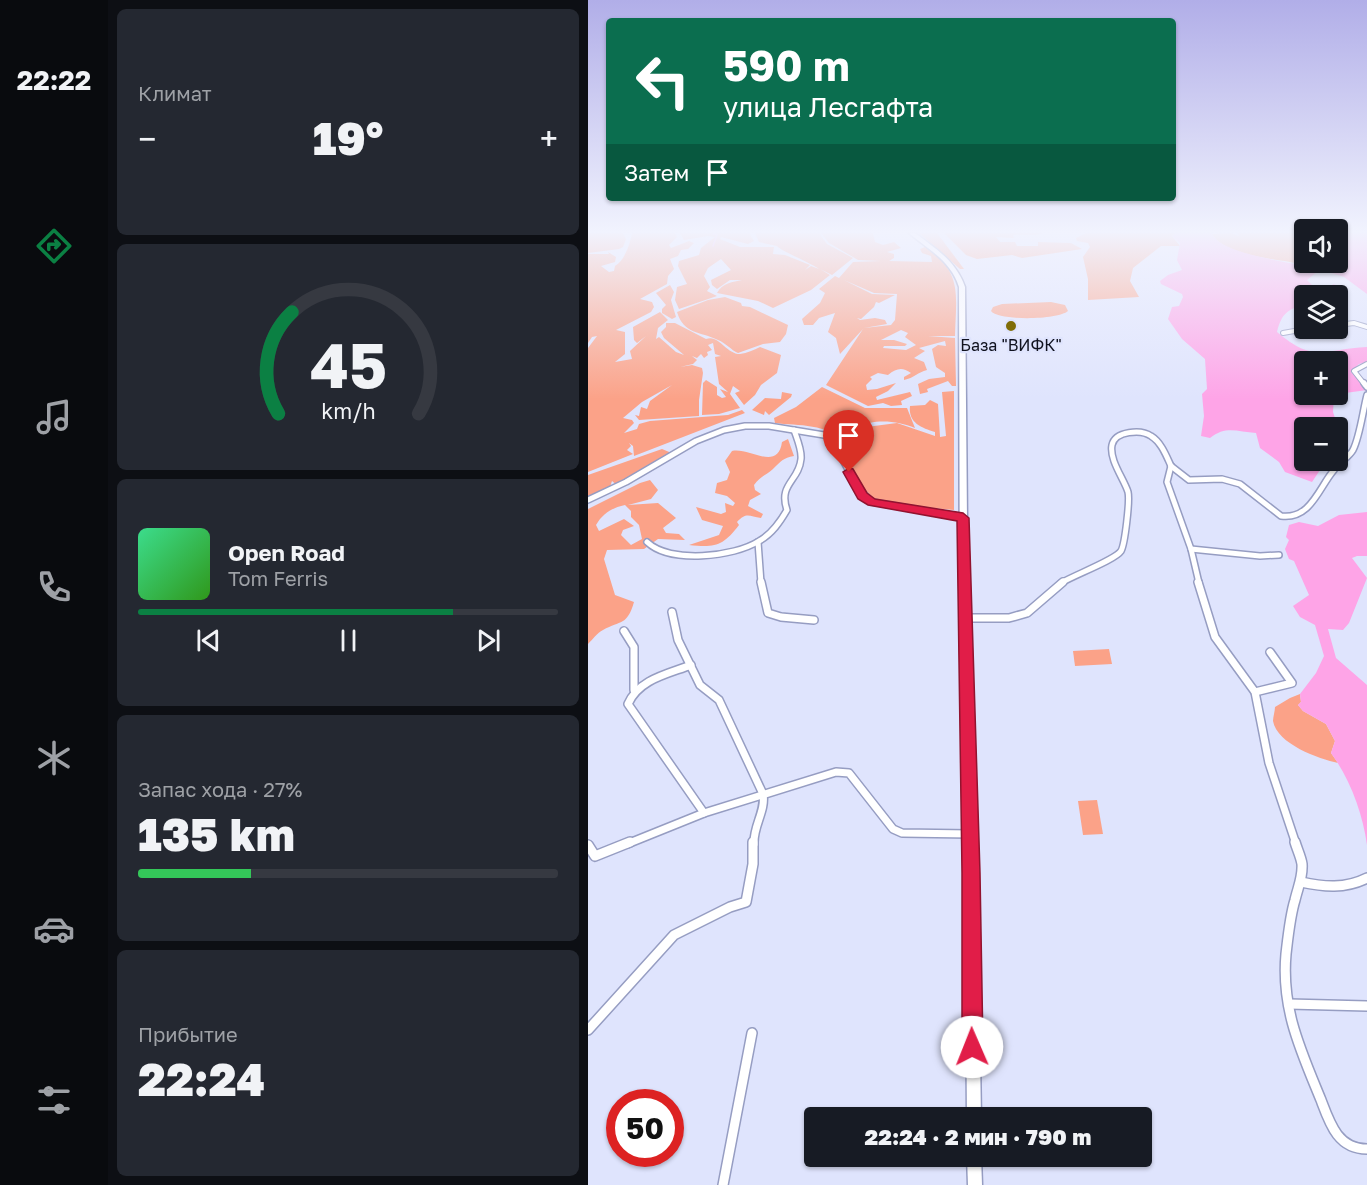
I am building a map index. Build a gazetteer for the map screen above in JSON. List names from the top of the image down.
{
  "places": ["База \"ВИФК\""],
  "page": {
    "tabs": "22:22",
    "tile": [
      "Климат",
      ["Запас хода · 27%", "135 km"],
      ["Прибытие", "22:24"]
    ],
    "turn": ["590 m", "улица Лесгафта"],
    "heat": ["−", "19°", "+"],
    "then": "Затем",
    "map_buttons": ["+", "−"],
    "song": ["Open Road", "Tom Ferris"],
    "limit": "50",
    "trip": "22:24 · 2 мин · 790 m",
    "gauge": ["45", "km/h"]
  }
}
